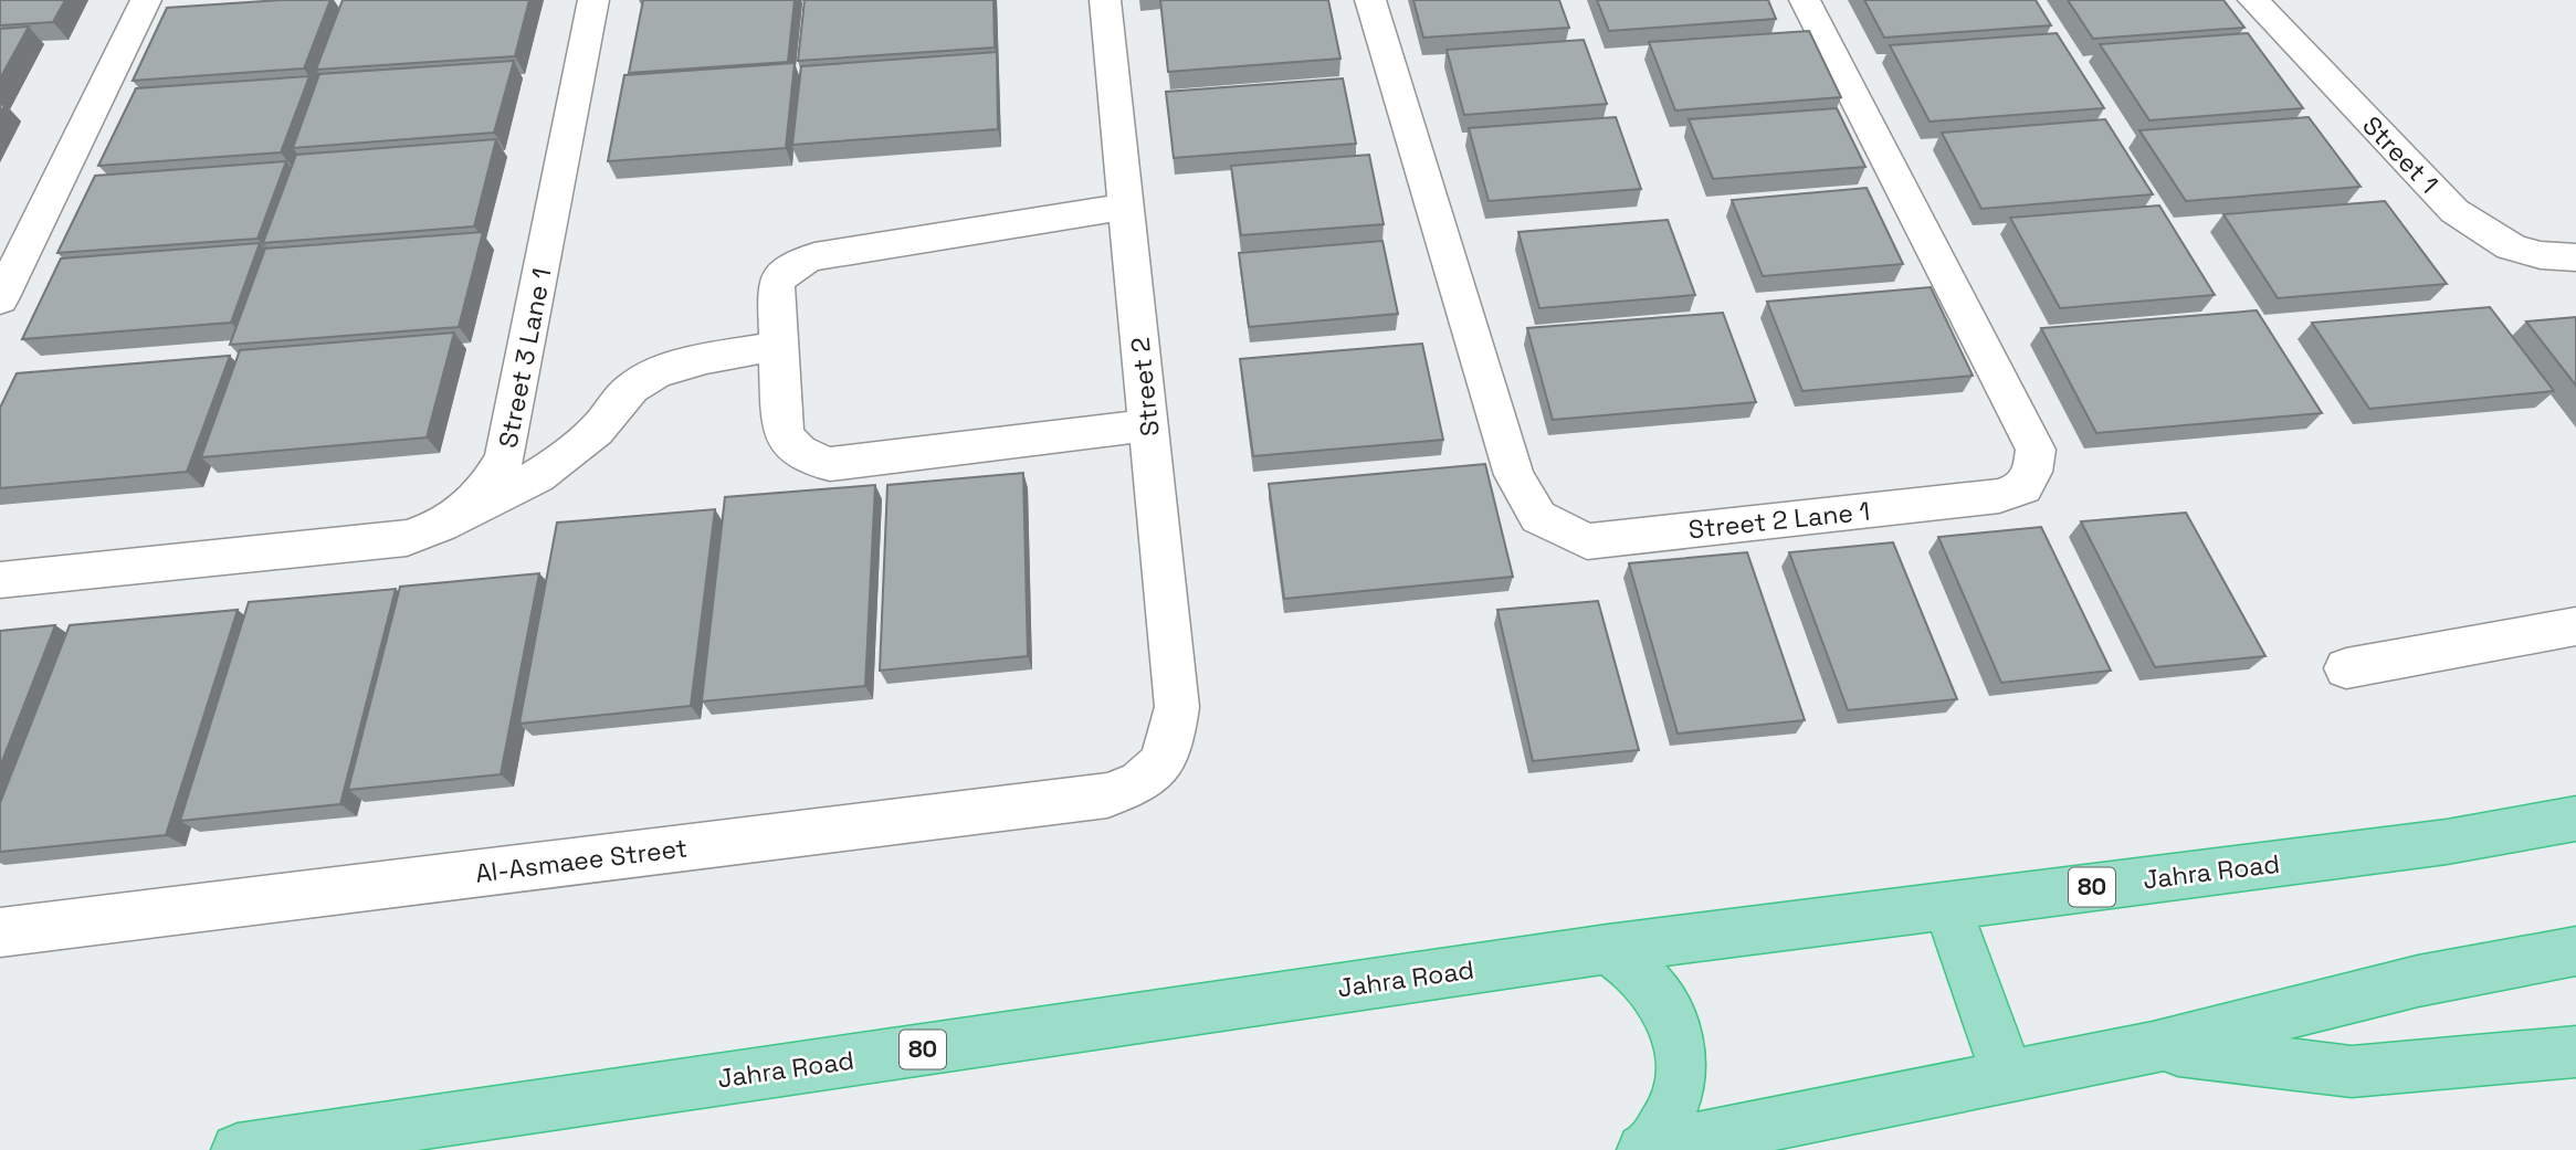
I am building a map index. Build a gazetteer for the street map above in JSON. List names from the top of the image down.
{
  "streets": {
    "highway": ["Jahra Road", "80"],
    "street": [
      "Street 1",
      "Street 3 Lane 1",
      "Street 2",
      "Street 2 Lane 1",
      "Al-Asmaee Street"
    ]
  },
  "crossings": [
    ["Street 2", "Al-Asmaee Street"]
  ]
}
